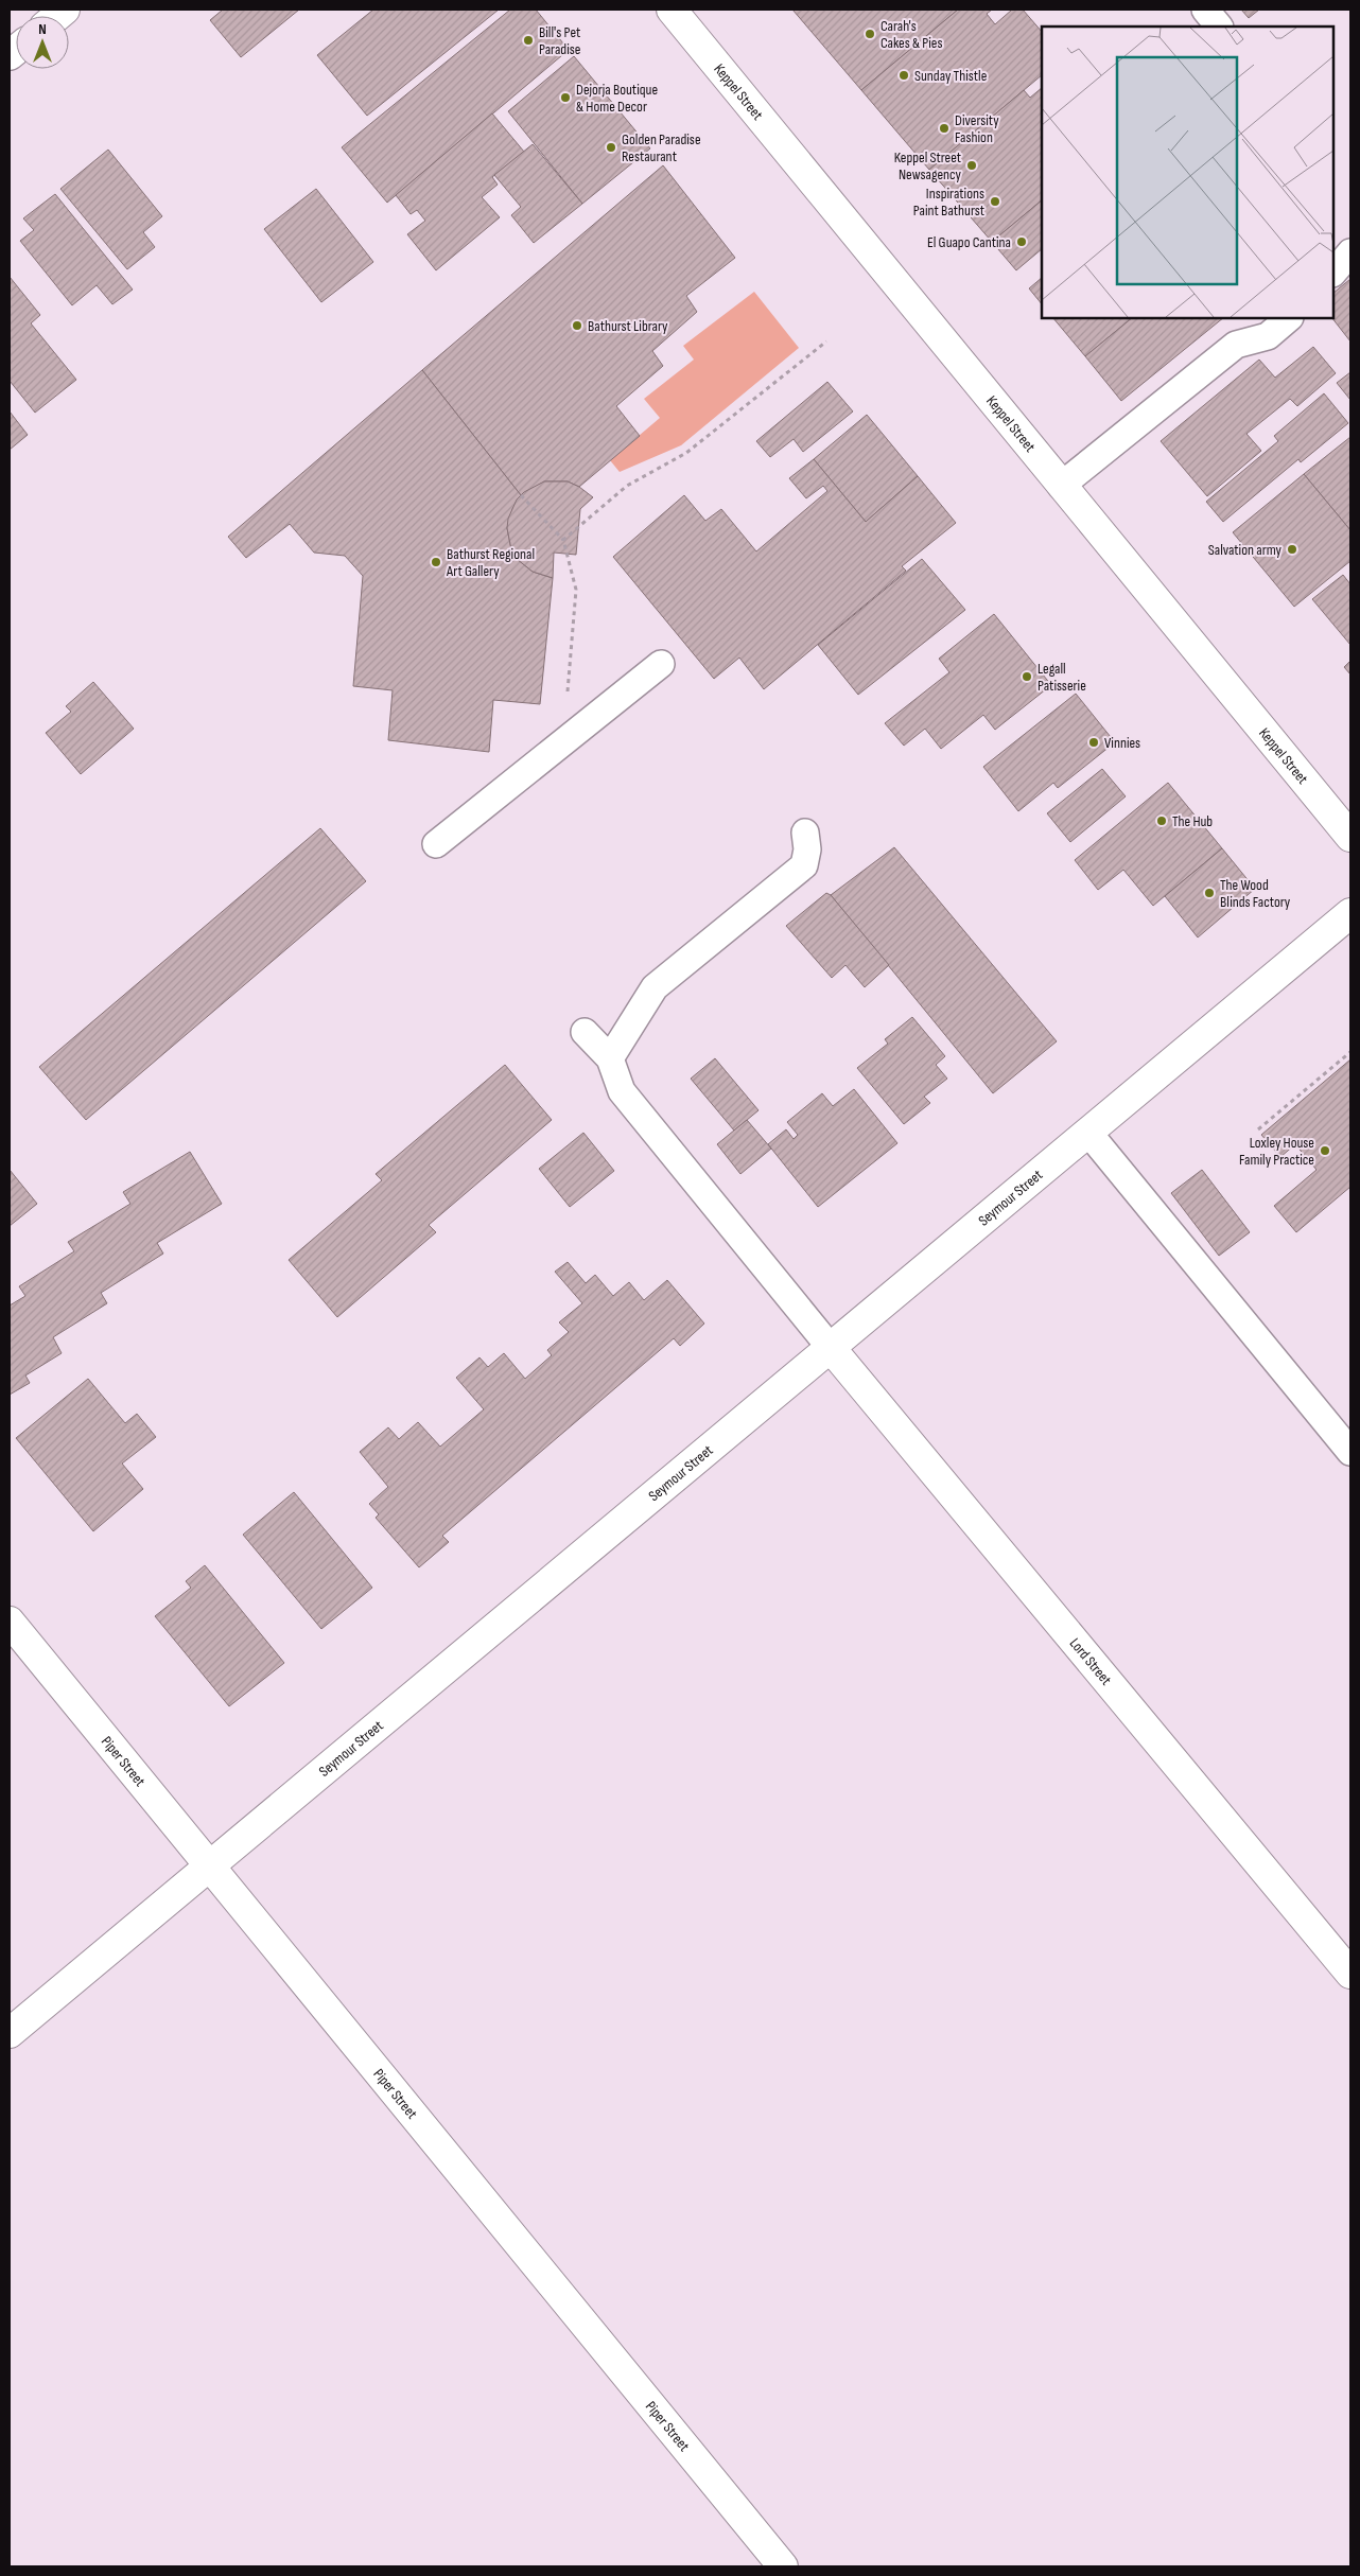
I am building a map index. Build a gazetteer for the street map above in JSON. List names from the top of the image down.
{
  "streets": {
    "street": [
      "Keppel Street",
      "Seymour Street",
      "Lord Street",
      "Piper Street"
    ]
  },
  "crossings": [
    ["Seymour Street", "Lord Street"],
    ["Seymour Street", "Piper Street"]
  ],
  "places": [
    "Carah's Cakes & Pies",
    "Bill's Pet Paradise",
    "Sunday Thistle",
    "Dejorja Boutique & Home Decor",
    "Diversity Fashion",
    "Golden Paradise Restaurant",
    "Keppel Street Newsagency",
    "Inspirations Paint Bathurst",
    "El Guapo Cantina",
    "Bathurst Library",
    "Salvation army",
    "Bathurst Regional Art Gallery",
    "Legall Patisserie",
    "Vinnies",
    "The Hub",
    "The Wood Blinds Factory",
    "Loxley House Family Practice"
  ],
  "north": "top"
}
